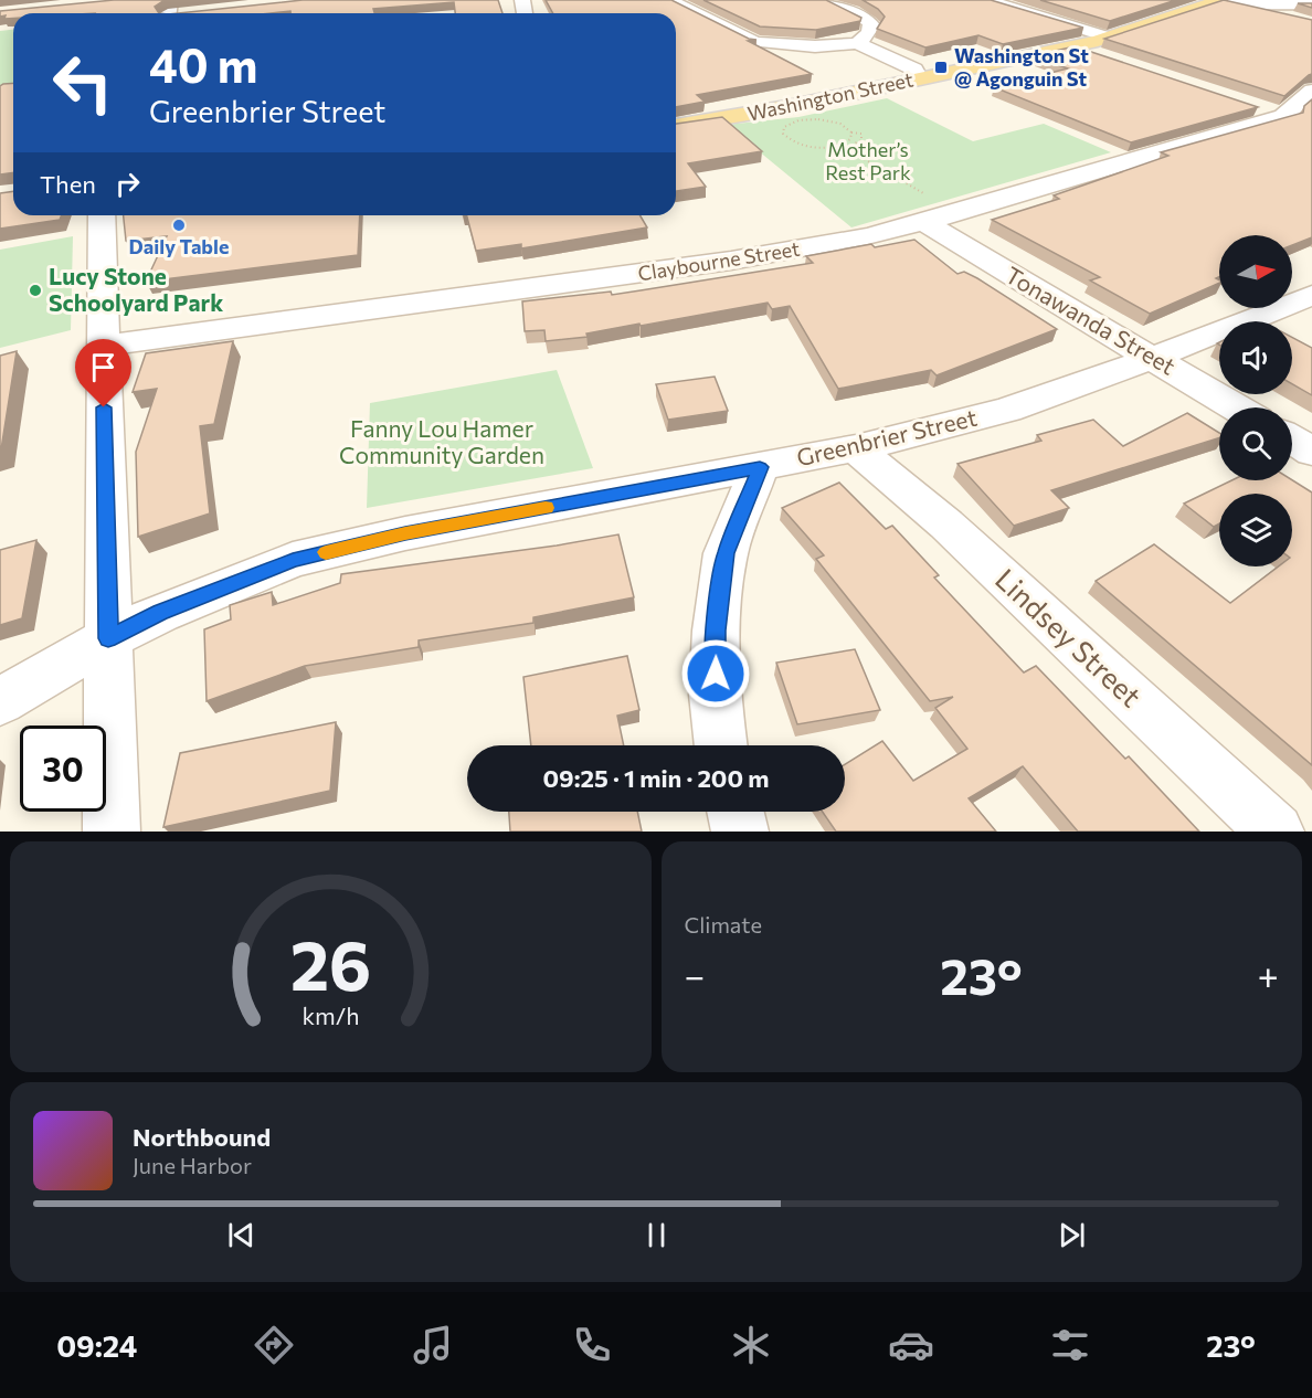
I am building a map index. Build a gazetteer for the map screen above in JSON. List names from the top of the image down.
{
  "streets": {
    "main road": ["Washington Street"],
    "street": [
      "Claybourne Street",
      "Tonawanda Street",
      "Greenbrier Street",
      "Lindsey Street"
    ]
  },
  "crossings": [
    ["Claybourne Street", "Tonawanda Street"],
    ["Tonawanda Street", "Greenbrier Street"],
    ["Greenbrier Street", "Lindsey Street"]
  ],
  "parks": ["Mother’s Rest Park", "Fanny Lou Hamer Community Garden"],
  "places": {
    "transit": ["Washington St @ Agonguin St"],
    "other": ["Daily Table", "Lucy Stone Schoolyard Park"]
  },
  "north": "right",
  "page": {
    "turn": ["40 m", "Greenbrier Street"],
    "then": "Then",
    "limit": "30",
    "trip": "09:25 · 1 min · 200 m",
    "tile": "Climate",
    "heat": ["−", "23°", "+"],
    "song": ["Northbound", "June Harbor"],
    "tabs": ["09:24", "23°"],
    "gauge": ["26", "km/h"]
  }
}
